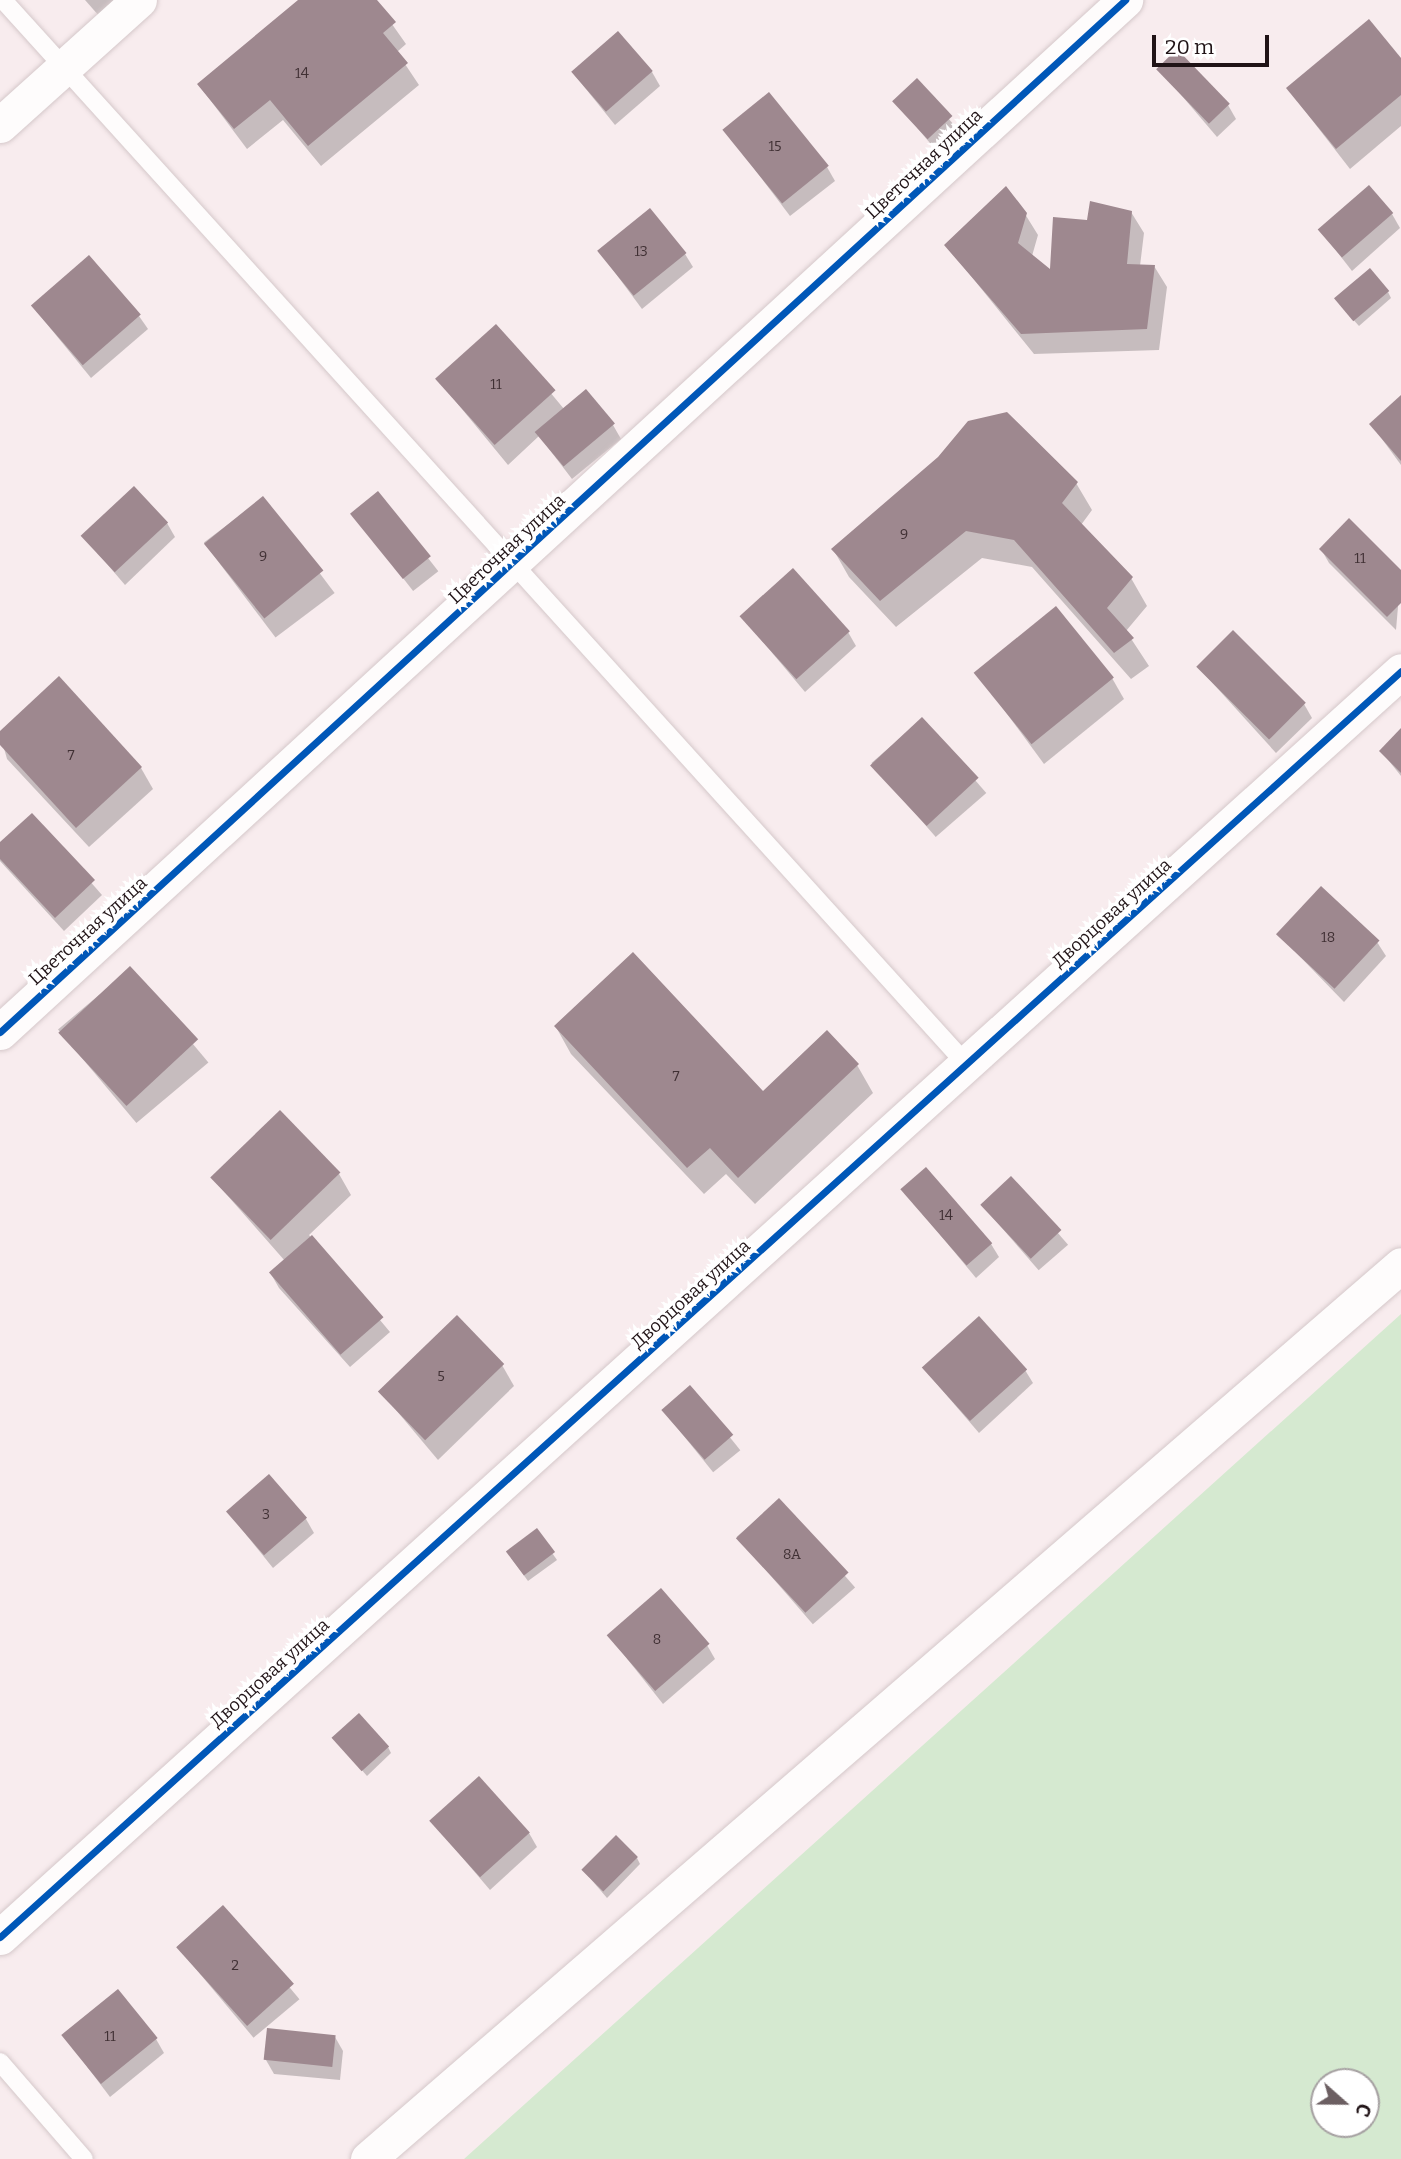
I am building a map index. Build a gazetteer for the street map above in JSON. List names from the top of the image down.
{
  "streets": {
    "street": ["Цветочная улица", "Дворцовая улица"]
  },
  "house_numbers": [
    "14",
    "15",
    "13",
    "11",
    "9",
    "9",
    "11",
    "7",
    "18",
    "7",
    "14",
    "5",
    "3",
    "8А",
    "8",
    "2",
    "11"
  ],
  "scale_bar": "20 m",
  "north": "right"
}
